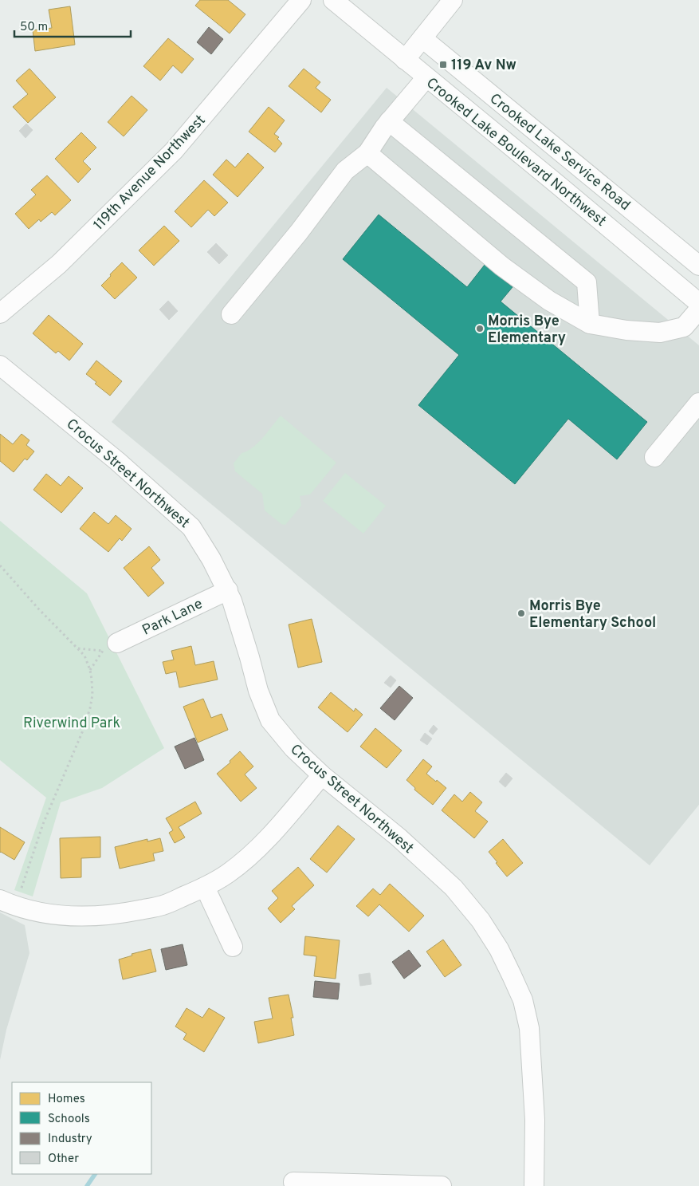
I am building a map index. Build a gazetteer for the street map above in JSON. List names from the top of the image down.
{
  "streets": {
    "street": [
      "Crooked Lake Boulevard Northwest",
      "Crooked Lake Service Road",
      "119th Avenue Northwest",
      "Crocus Street Northwest",
      "Park Lane"
    ]
  },
  "crossings": [
    ["Crocus Street Northwest", "Park Lane"]
  ],
  "parks": ["Riverwind Park"],
  "places": {
    "transit": ["119 Av Nw"],
    "other": ["Morris Bye Elementary", "Morris Bye Elementary School"]
  },
  "legend": [
    "Homes",
    "Schools",
    "Industry",
    "Other"
  ],
  "scale_bar": "50 m"
}
